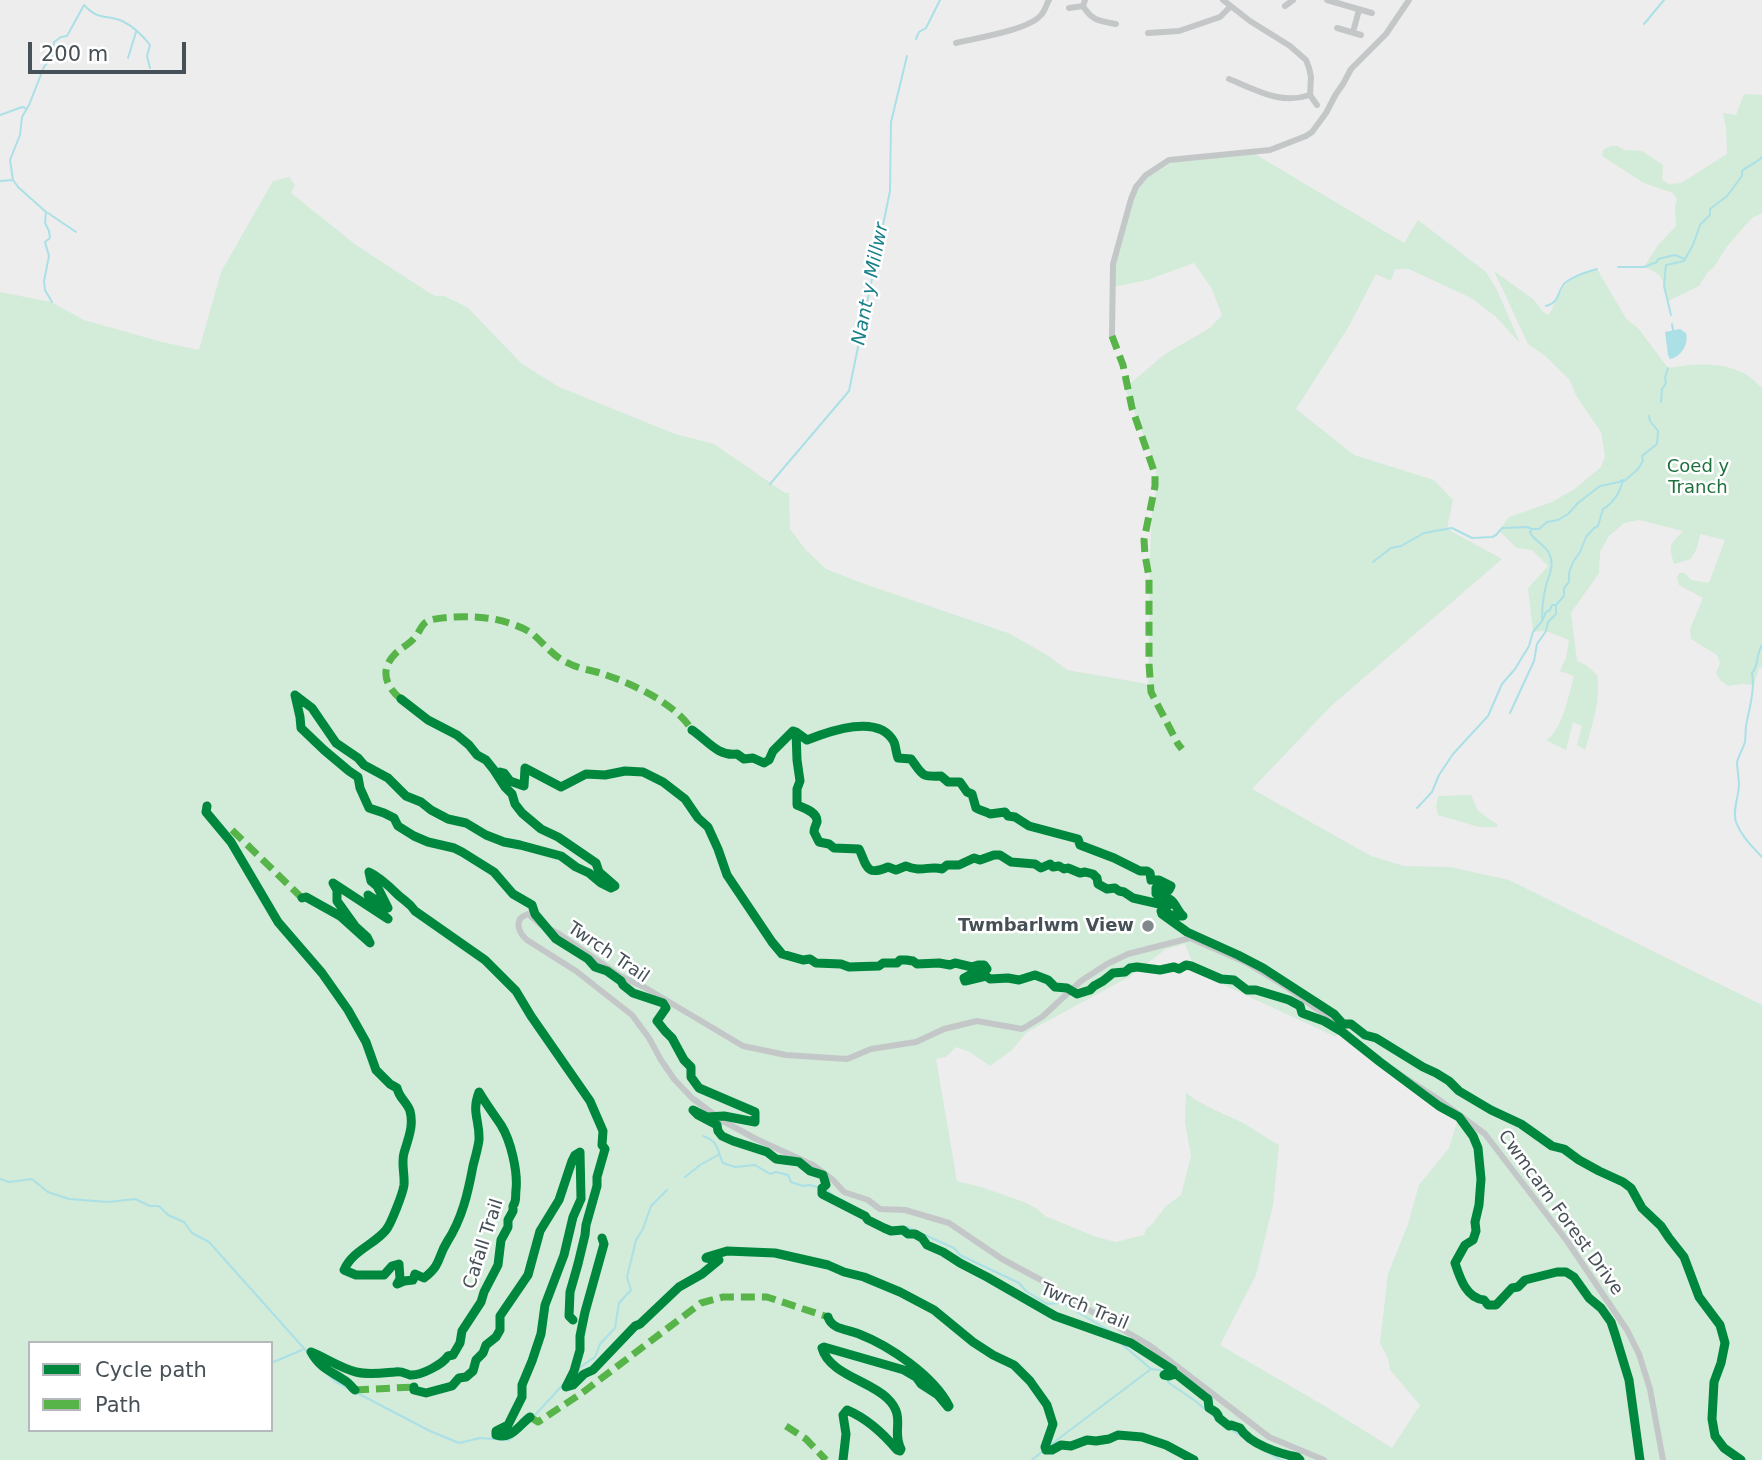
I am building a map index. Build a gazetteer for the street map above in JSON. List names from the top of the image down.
{
  "streets": {
    "street": ["Cwmcarn Forest Drive"],
    "cycle path": ["Twrch Trail", "Cafall Trail"]
  },
  "water": ["Nant y Millwr"],
  "parks": ["Coed y Tranch"],
  "places": ["Twmbarlwm View"],
  "legend": ["Cycle path", "Path"],
  "scale_bar": "200 m"
}
